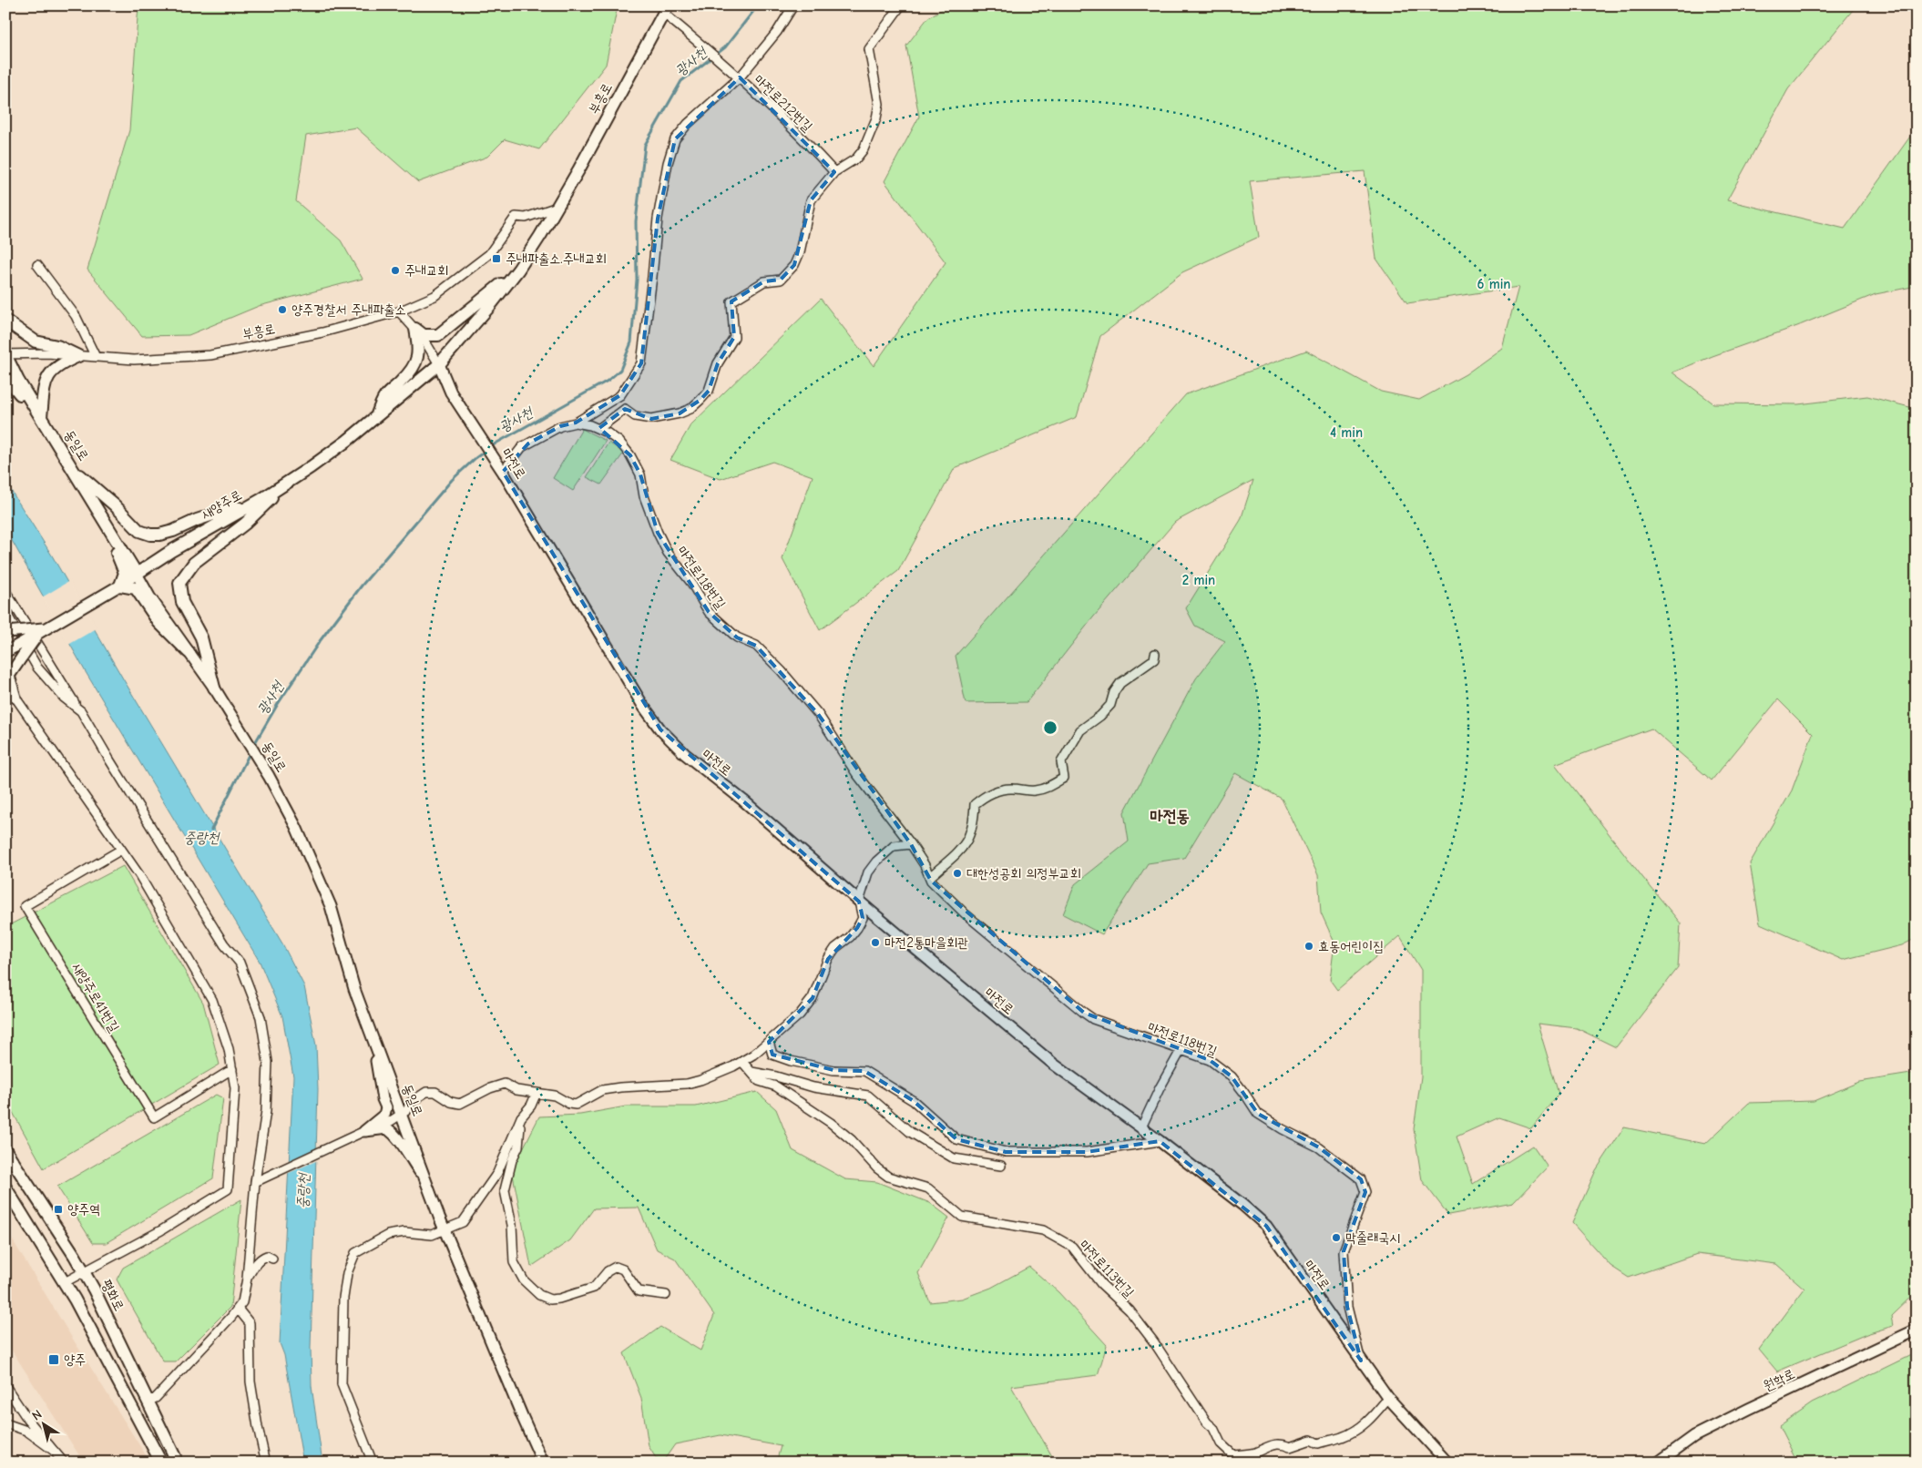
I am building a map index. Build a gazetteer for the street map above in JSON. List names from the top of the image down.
{
  "streets": {
    "main road": [
      "부흥로",
      "동일로",
      "새양주로",
      "평화로"
    ],
    "street": [
      "마전로212번길",
      "마전로",
      "마전로118번길",
      "새양주로41번길",
      "마전로113번길",
      "원학로"
    ]
  },
  "crossings": [
    ["부흥로", "동일로"],
    ["부흥로", "마전로"],
    ["부흥로", "새양주로"],
    ["동일로", "새양주로"],
    ["마전로", "새양주로"],
    ["마전로", "마전로118번길"],
    ["마전로", "마전로113번길"]
  ],
  "districts": ["마전동"],
  "water": ["광사천", "중랑천"],
  "places": {
    "transit": ["주내파출소.주내교회", "양주역", "양주"],
    "other": [
      "주내교회",
      "양주경찰서 주내파출소",
      "대한성공회 의정부교회",
      "마전2통마을회관",
      "효동어린이집",
      "막줄래국시"
    ]
  },
  "north": "top left",
  "rings": ["6 min", "4 min", "2 min"]
}
